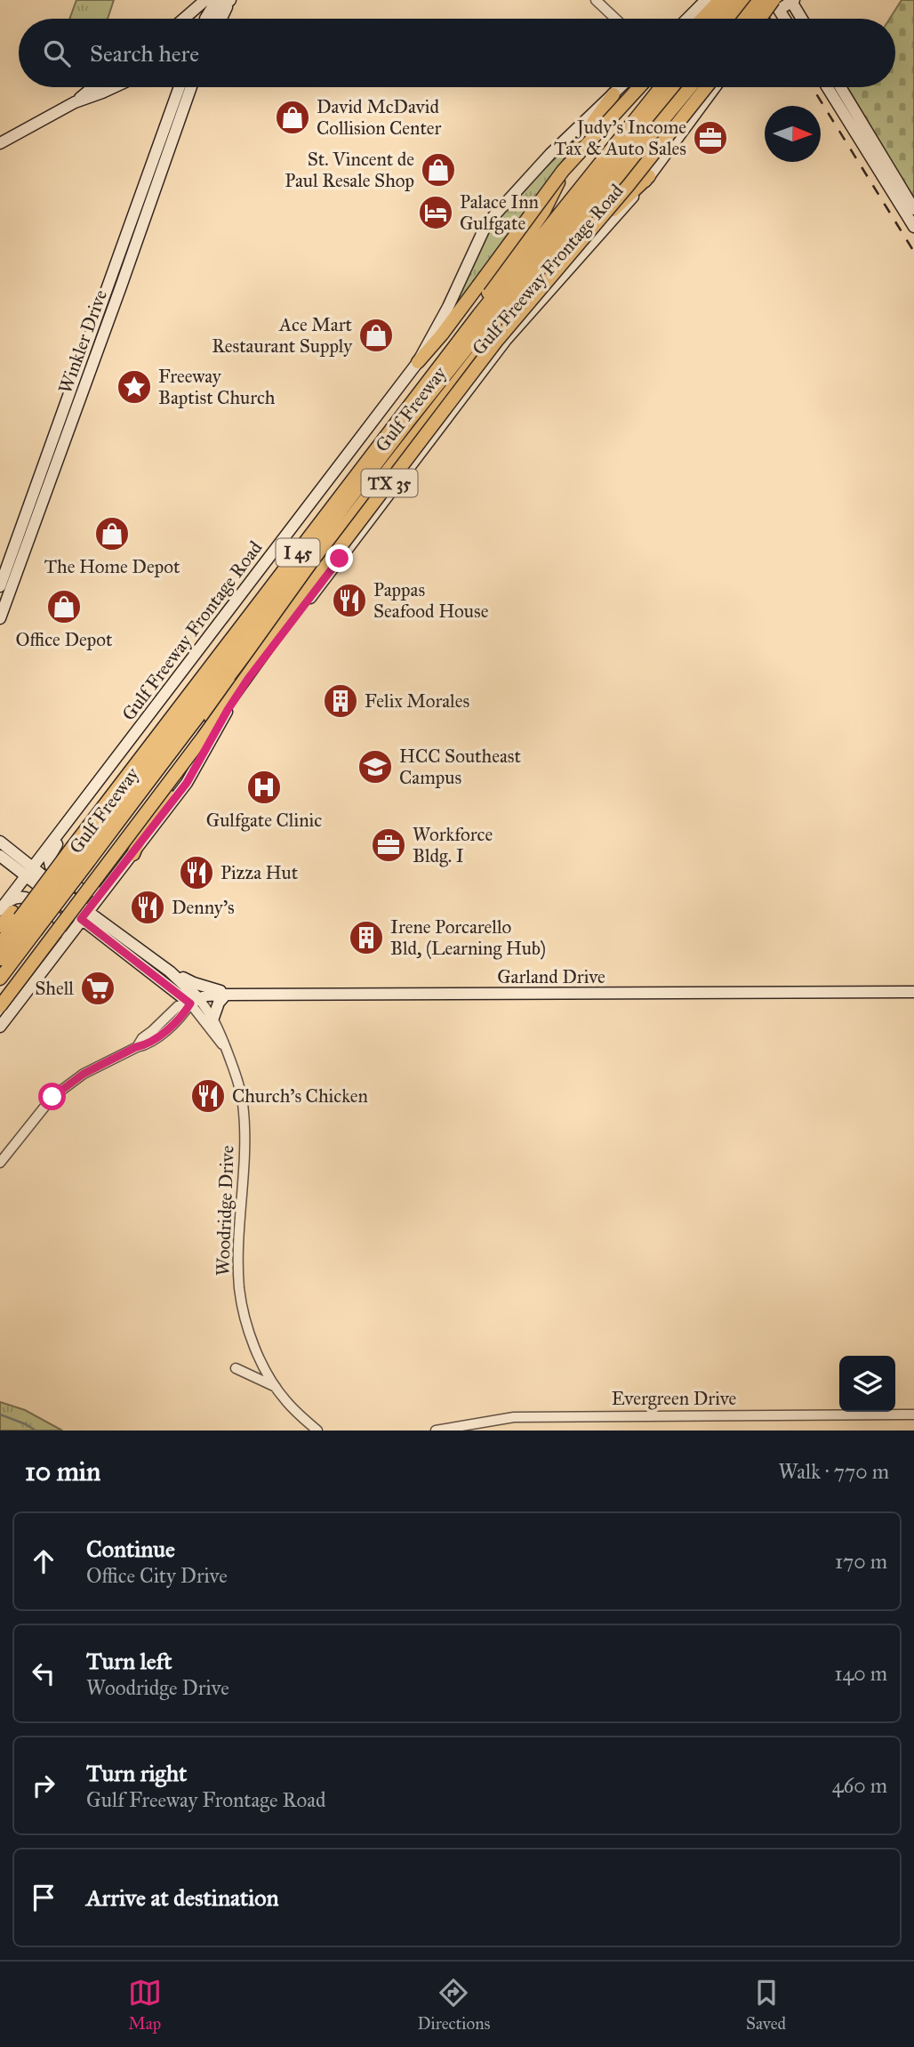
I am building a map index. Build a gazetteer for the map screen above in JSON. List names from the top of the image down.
{
  "streets": {
    "highway": ["Gulf Freeway", "TX 35", "I 45"],
    "main road": [
      "Gulf Freeway Frontage Road",
      "Winkler Drive",
      "Garland Drive",
      "Woodridge Drive"
    ],
    "street": ["Evergreen Drive"]
  },
  "crossings": [
    ["Gulf Freeway Frontage Road", "Gulf Freeway"],
    ["Gulf Freeway Frontage Road", "Woodridge Drive"],
    ["Garland Drive", "Woodridge Drive"]
  ],
  "places": {
    "shop": [
      "David McDavid Collision Center",
      "St. Vincent de Paul Resale Shop",
      "Ace Mart Restaurant Supply",
      "The Home Depot",
      "Office Depot"
    ],
    "office": ["Judy's Income Tax & Auto Sales", "Workforce Bldg. I"],
    "hotel": ["Palace Inn Gulfgate"],
    "place": ["Freeway Baptist Church"],
    "restaurant": [
      "Pappas Seafood House",
      "Pizza Hut",
      "Denny's",
      "Church's Chicken"
    ],
    "building": ["Felix Morales", "Irene Porcarello Bld, (Learning Hub)"],
    "school or university": ["HCC Southeast Campus"],
    "hospital": ["Gulfgate Clinic"],
    "supermarket": ["Shell"]
  },
  "north": "right",
  "page": {
    "search": "Search here",
    "heading": ["10 min", "Walk · 770 m"],
    "list": [
      ["Continue", "Office City Drive", "170 m"],
      ["Turn left", "Woodridge Drive", "140 m"],
      ["Turn right", "Gulf Freeway Frontage Road", "460 m"],
      "Arrive at destination"
    ],
    "nav": ["Map", "Directions", "Saved"]
  }
}
